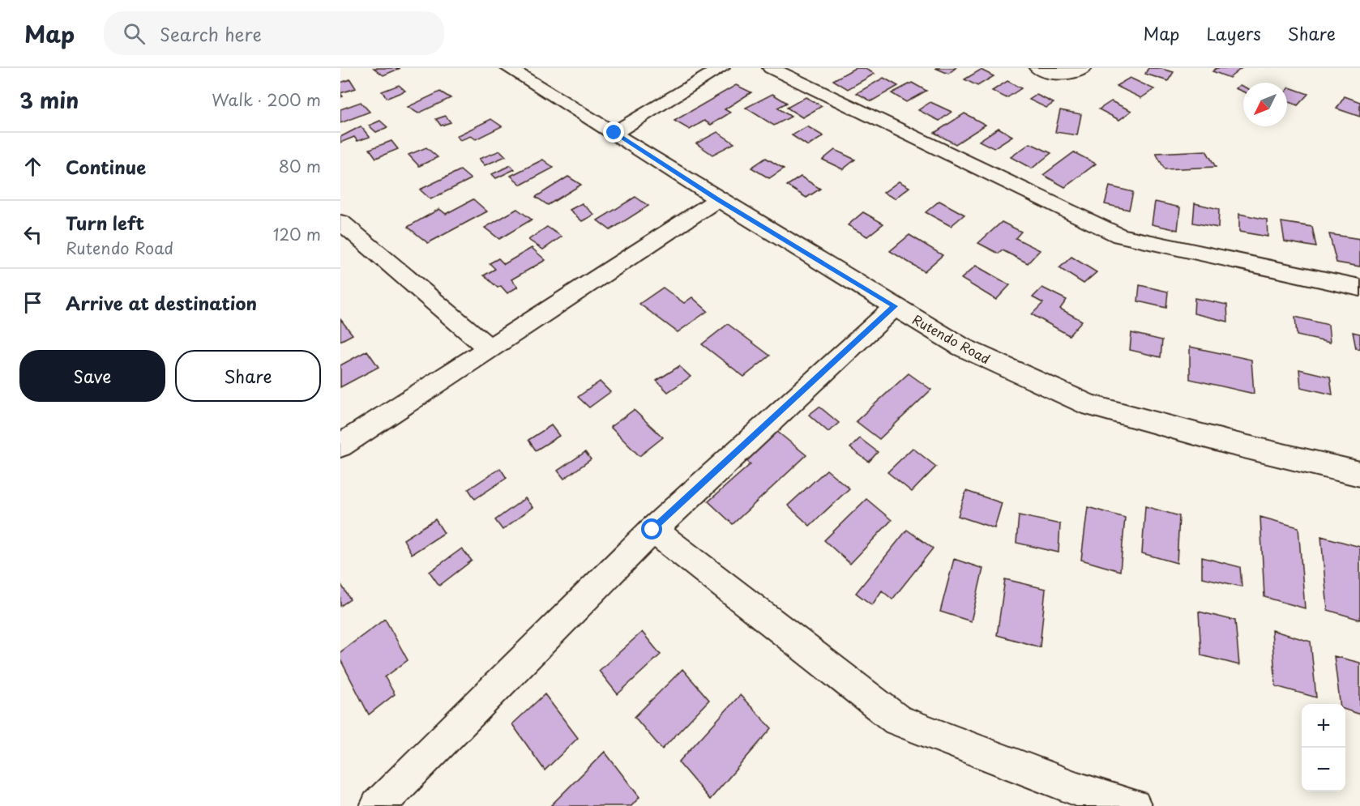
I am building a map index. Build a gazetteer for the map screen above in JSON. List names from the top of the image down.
{
  "streets": {
    "street": ["Rutendo Road"]
  },
  "north": "bottom left",
  "page": {
    "header": "Map",
    "search": "Search here",
    "nav": ["Map", "Layers", "Share"],
    "heading": ["3 min", "Walk · 200 m"],
    "list": [
      ["Continue", "80 m"],
      ["Turn left", "Rutendo Road", "120 m"],
      "Arrive at destination"
    ],
    "buttons": ["Save", "Share"],
    "map_buttons": ["+", "−"]
  }
}
